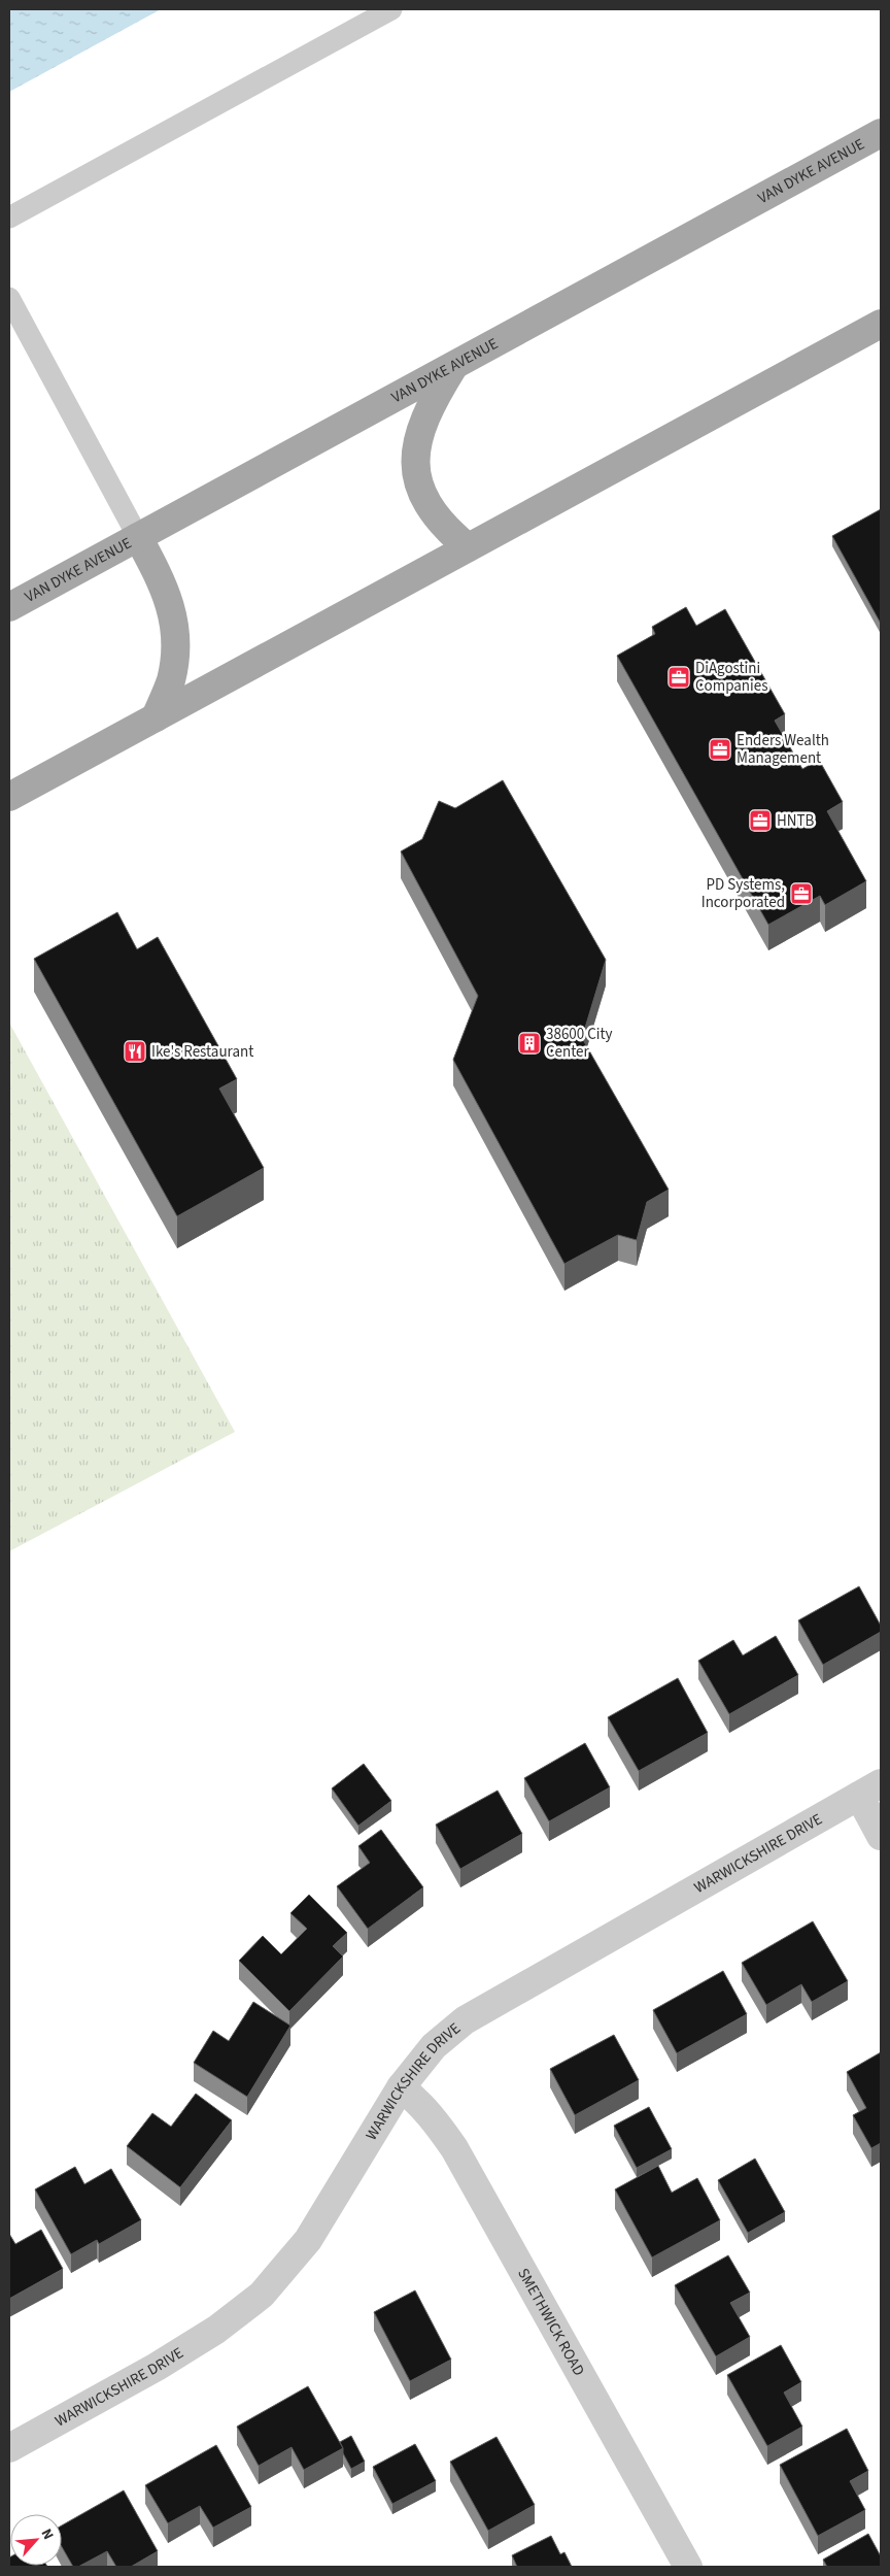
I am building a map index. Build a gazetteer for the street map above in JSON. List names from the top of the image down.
{
  "streets": {
    "main road": ["VAN DYKE AVENUE"],
    "street": ["WARWICKSHIRE DRIVE", "SMETHWICK ROAD"]
  },
  "crossings": [
    ["WARWICKSHIRE DRIVE", "SMETHWICK ROAD"]
  ],
  "places": {
    "office": [
      "DiAgostini Companies",
      "Enders Wealth Management",
      "HNTB",
      "PD Systems, Incorporated"
    ],
    "building": ["38600 City Center"],
    "restaurant": ["Ike's Restaurant"]
  },
  "north": "top right"
}
